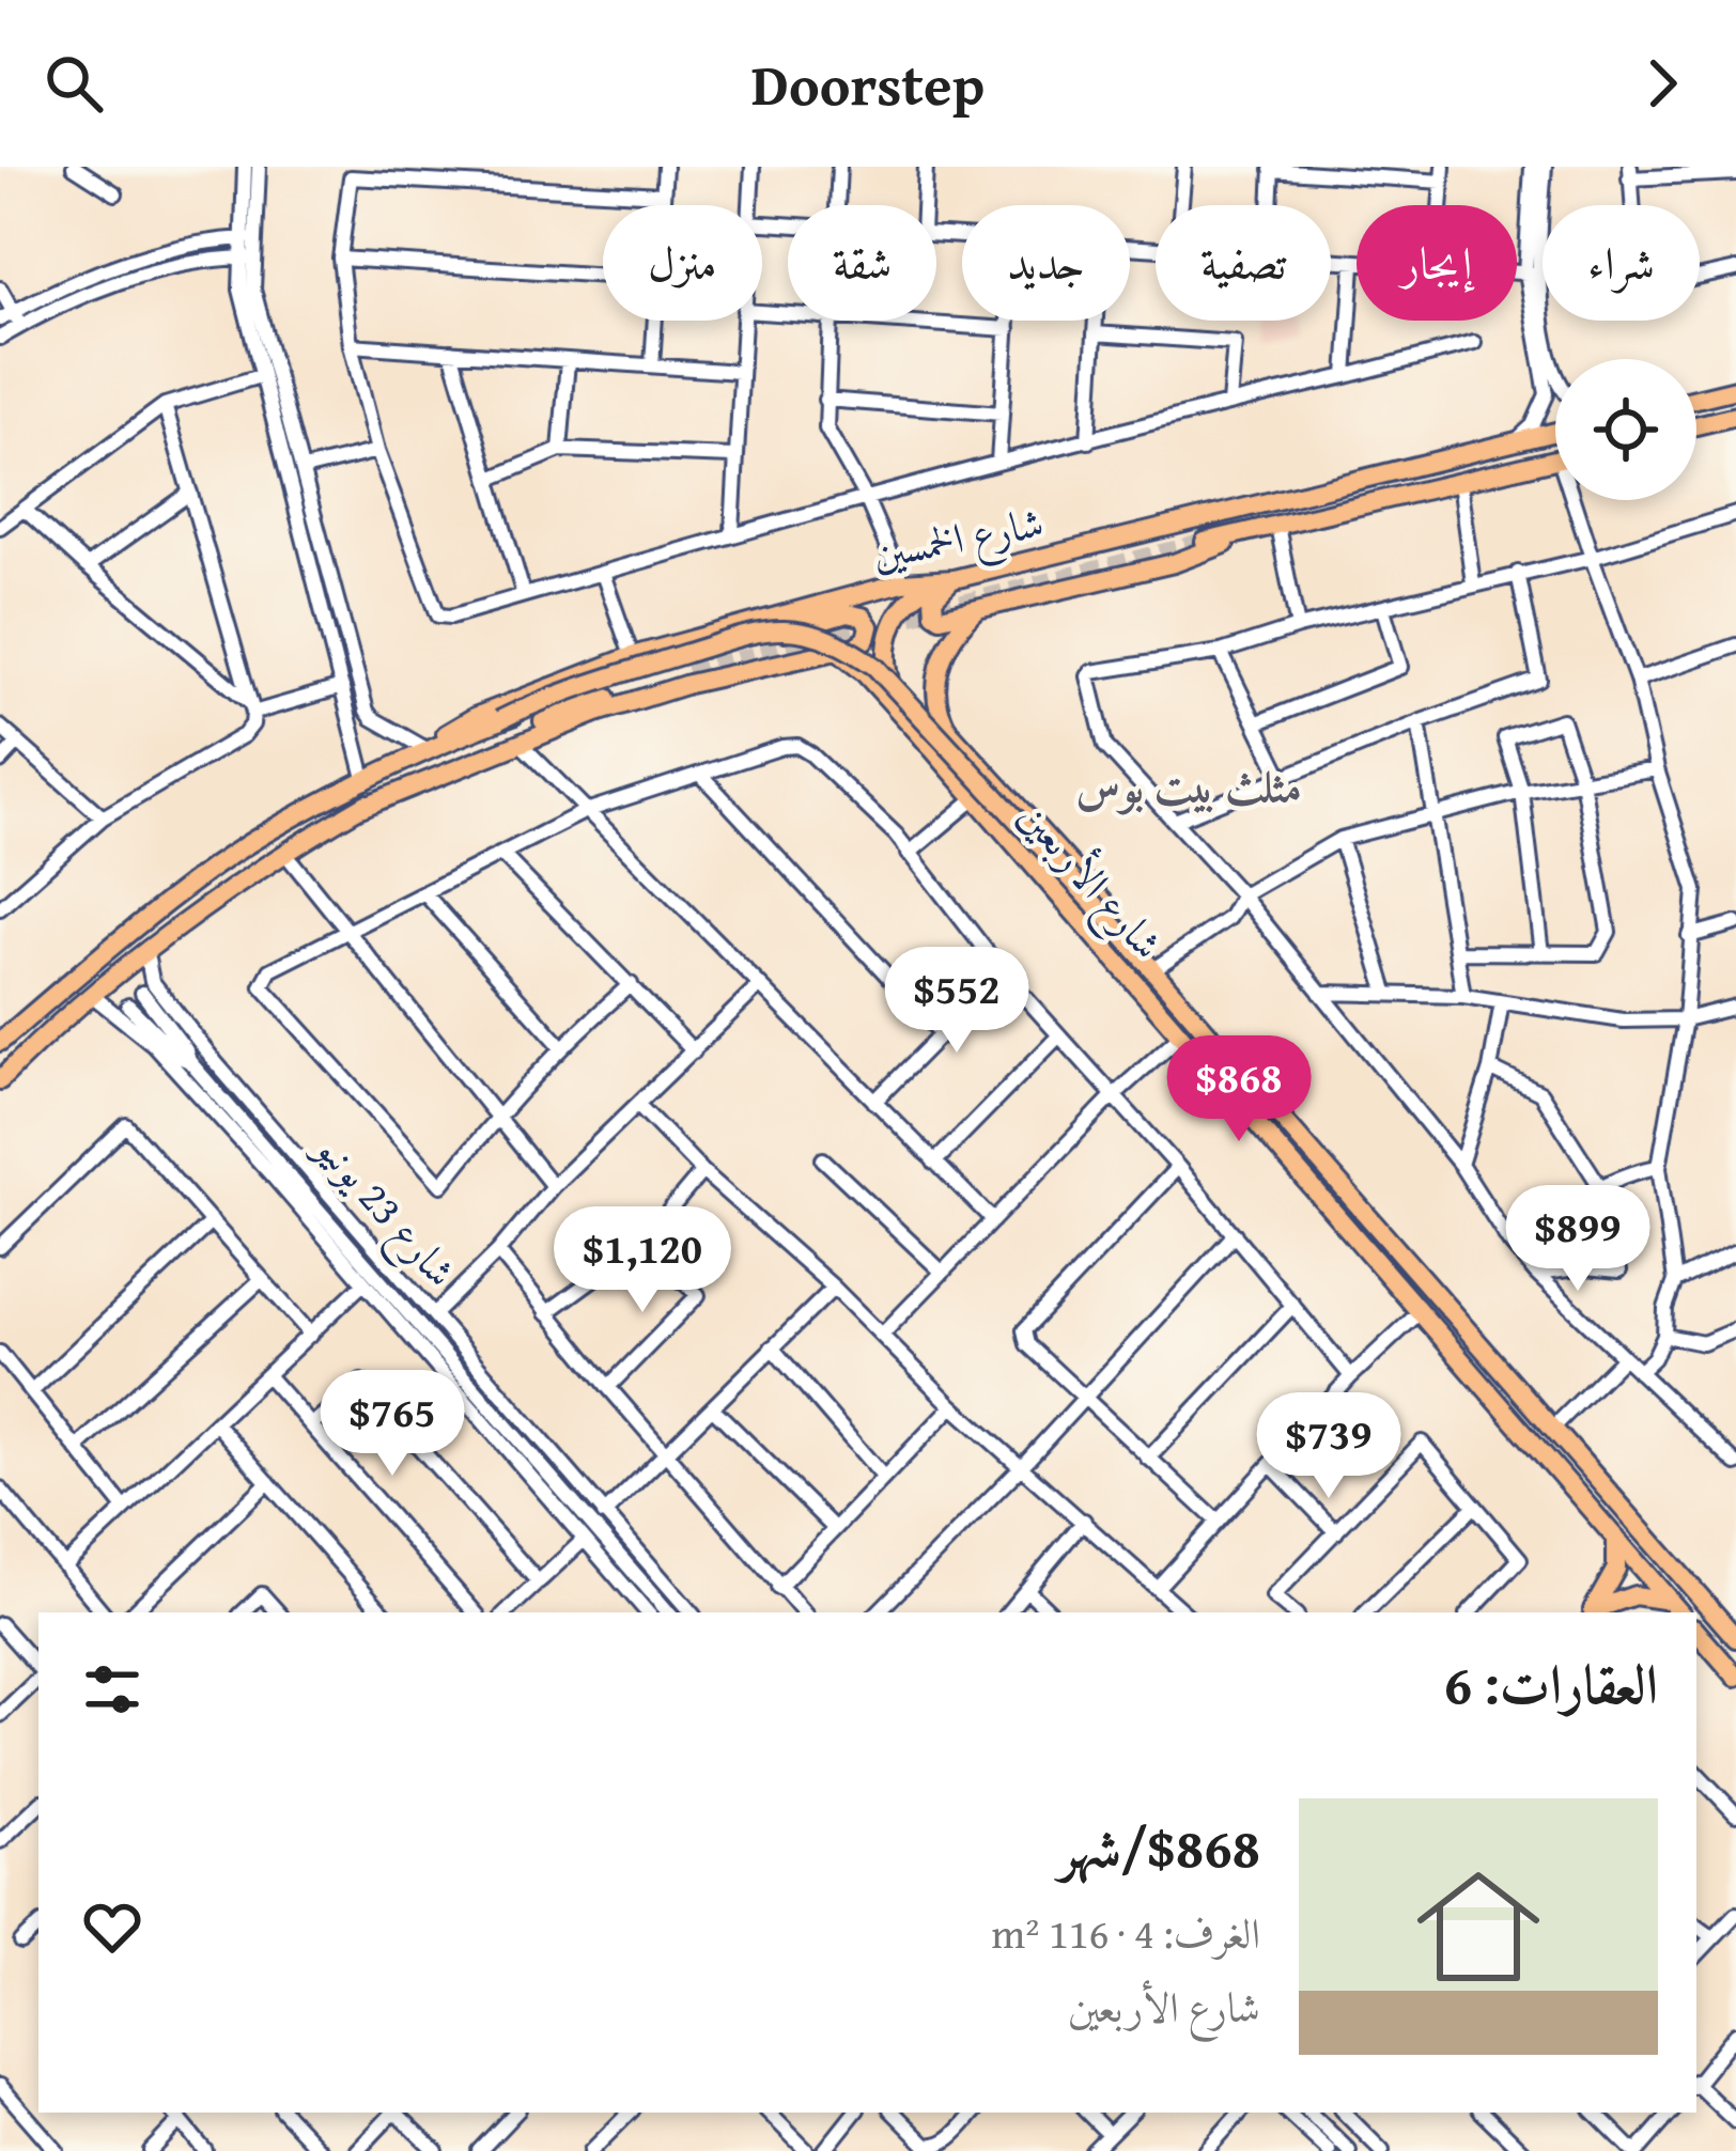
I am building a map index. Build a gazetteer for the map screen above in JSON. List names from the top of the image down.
{
  "streets": {
    "main road": ["شارع الخمسين", "شارع الأربعين"],
    "street": ["شارع 23 يونيو"]
  },
  "crossings": [
    ["شارع الخمسين", "شارع الأربعين"]
  ],
  "districts": ["مثلث بيت بوس"],
  "page": {
    "header": "Doorstep",
    "chip": [
      "شراء",
      "إيجار",
      "تصفية",
      "جديد",
      "شقة",
      "منزل"
    ],
    "price": [
      "$552",
      "$868",
      "$899",
      "$1,120",
      "$765",
      "$739"
    ],
    "heading": "العقارات: 6",
    "list": [
      {
        "name": "$868/شهر",
        "note": "الغرف: 4 · 116 m² · شارع الأربعين"
      }
    ]
  }
}
